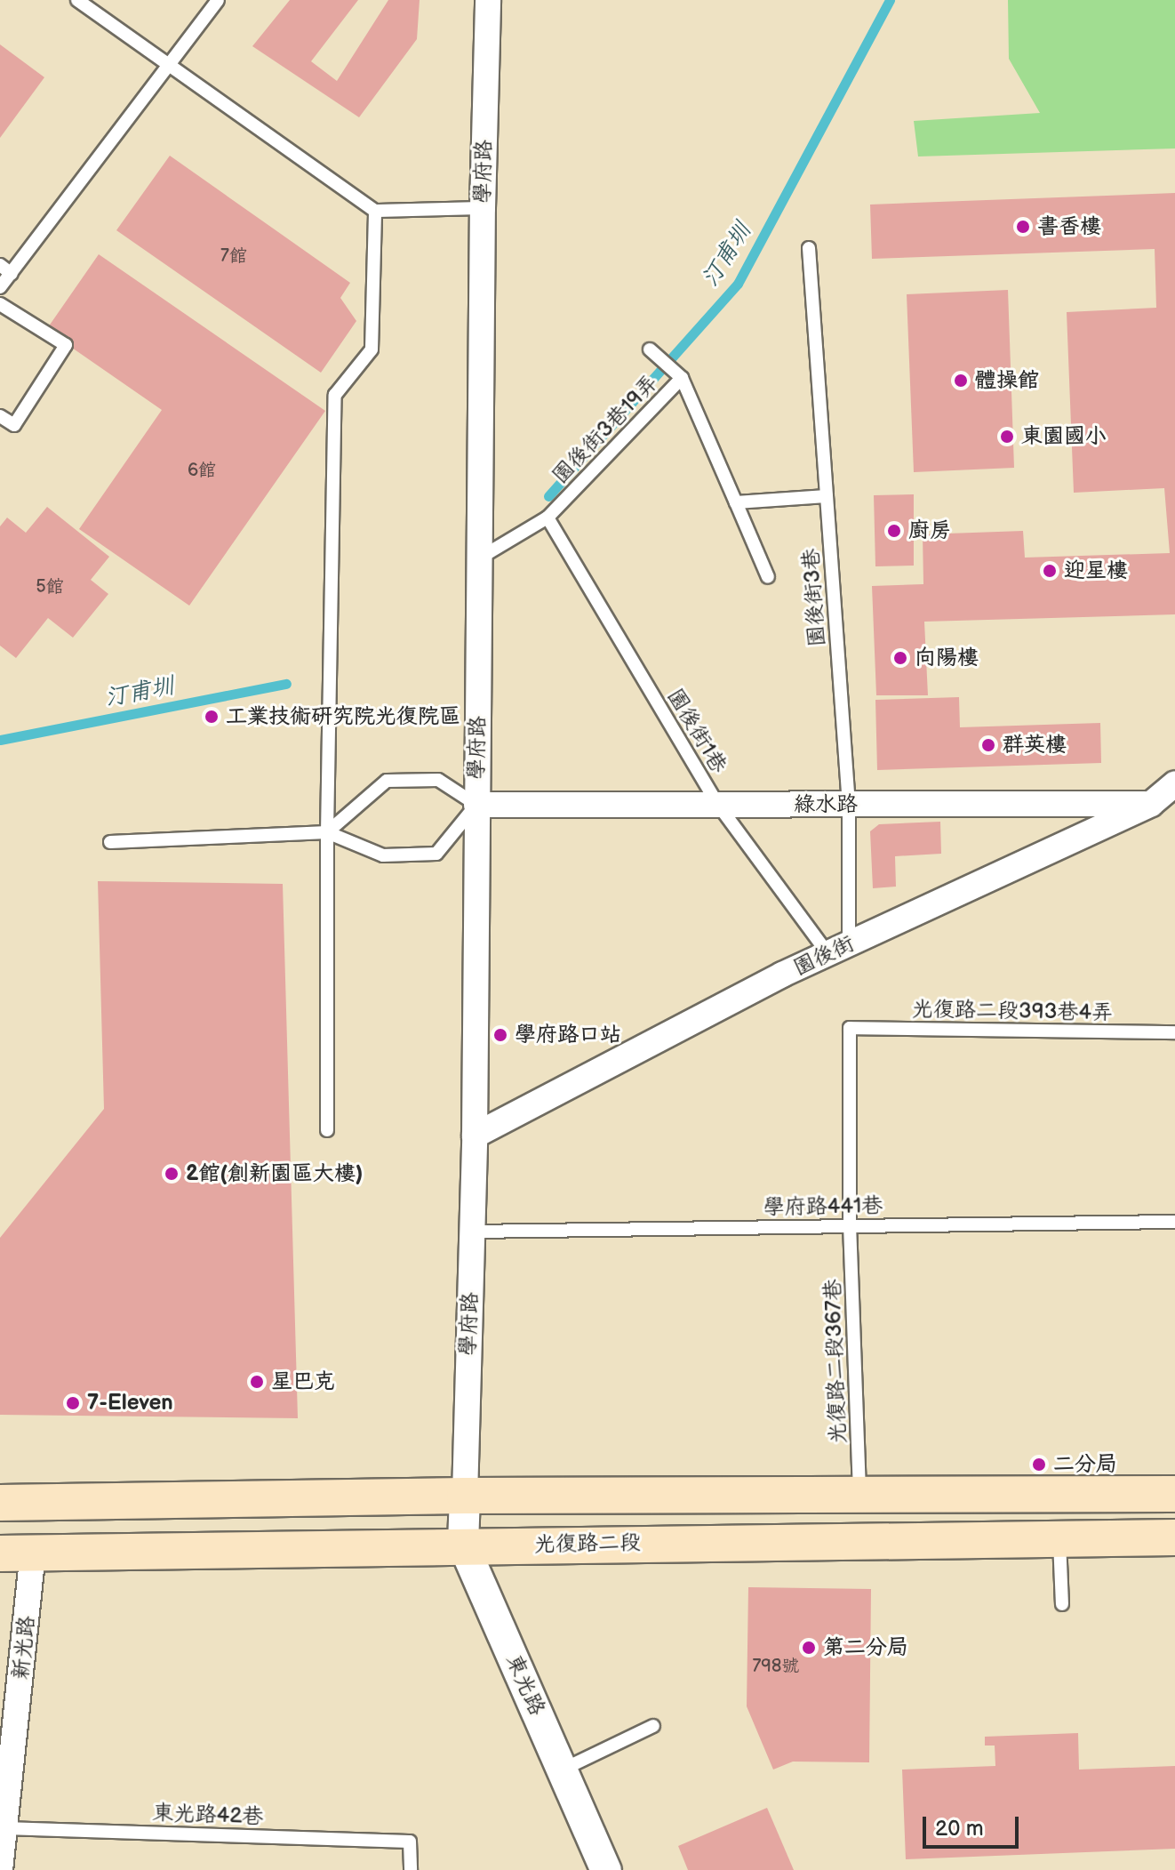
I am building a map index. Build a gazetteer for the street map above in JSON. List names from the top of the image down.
{
  "streets": {
    "main road": ["光復路二段"],
    "street": [
      "學府路",
      "綠水路",
      "園後街",
      "新光路",
      "東光路"
    ],
    "lane": [
      "園後街3巷19弄",
      "園後街3巷",
      "園後街1巷",
      "光復路二段393巷4弄",
      "學府路441巷",
      "光復路二段367巷",
      "東光路42巷"
    ]
  },
  "crossings": [
    ["學府路", "園後街3巷19弄"],
    ["學府路", "綠水路"],
    ["學府路", "園後街"],
    ["學府路", "學府路441巷"],
    ["學府路", "東光路"],
    ["園後街3巷19弄", "園後街1巷"],
    ["園後街3巷", "園後街1巷"],
    ["園後街3巷", "綠水路"],
    ["園後街3巷", "園後街"],
    ["園後街1巷", "綠水路"],
    ["園後街1巷", "園後街"],
    ["綠水路", "園後街"],
    ["光復路二段393巷4弄", "光復路二段367巷"],
    ["學府路441巷", "光復路二段367巷"],
    ["光復路二段", "新光路"],
    ["光復路二段", "東光路"],
    ["新光路", "東光路42巷"]
  ],
  "water": ["汀甫圳"],
  "places": [
    "書香樓",
    "體操館",
    "東園國小",
    "廚房",
    "迎星樓",
    "向陽樓",
    "工業技術研究院光復院區",
    "群英樓",
    "學府路口站",
    "2館(創新園區大樓)",
    "星巴克",
    "7-Eleven",
    "二分局",
    "第二分局"
  ],
  "house_numbers": [
    "7館",
    "6館",
    "5館",
    "798號"
  ],
  "scale_bar": "20 m"
}
